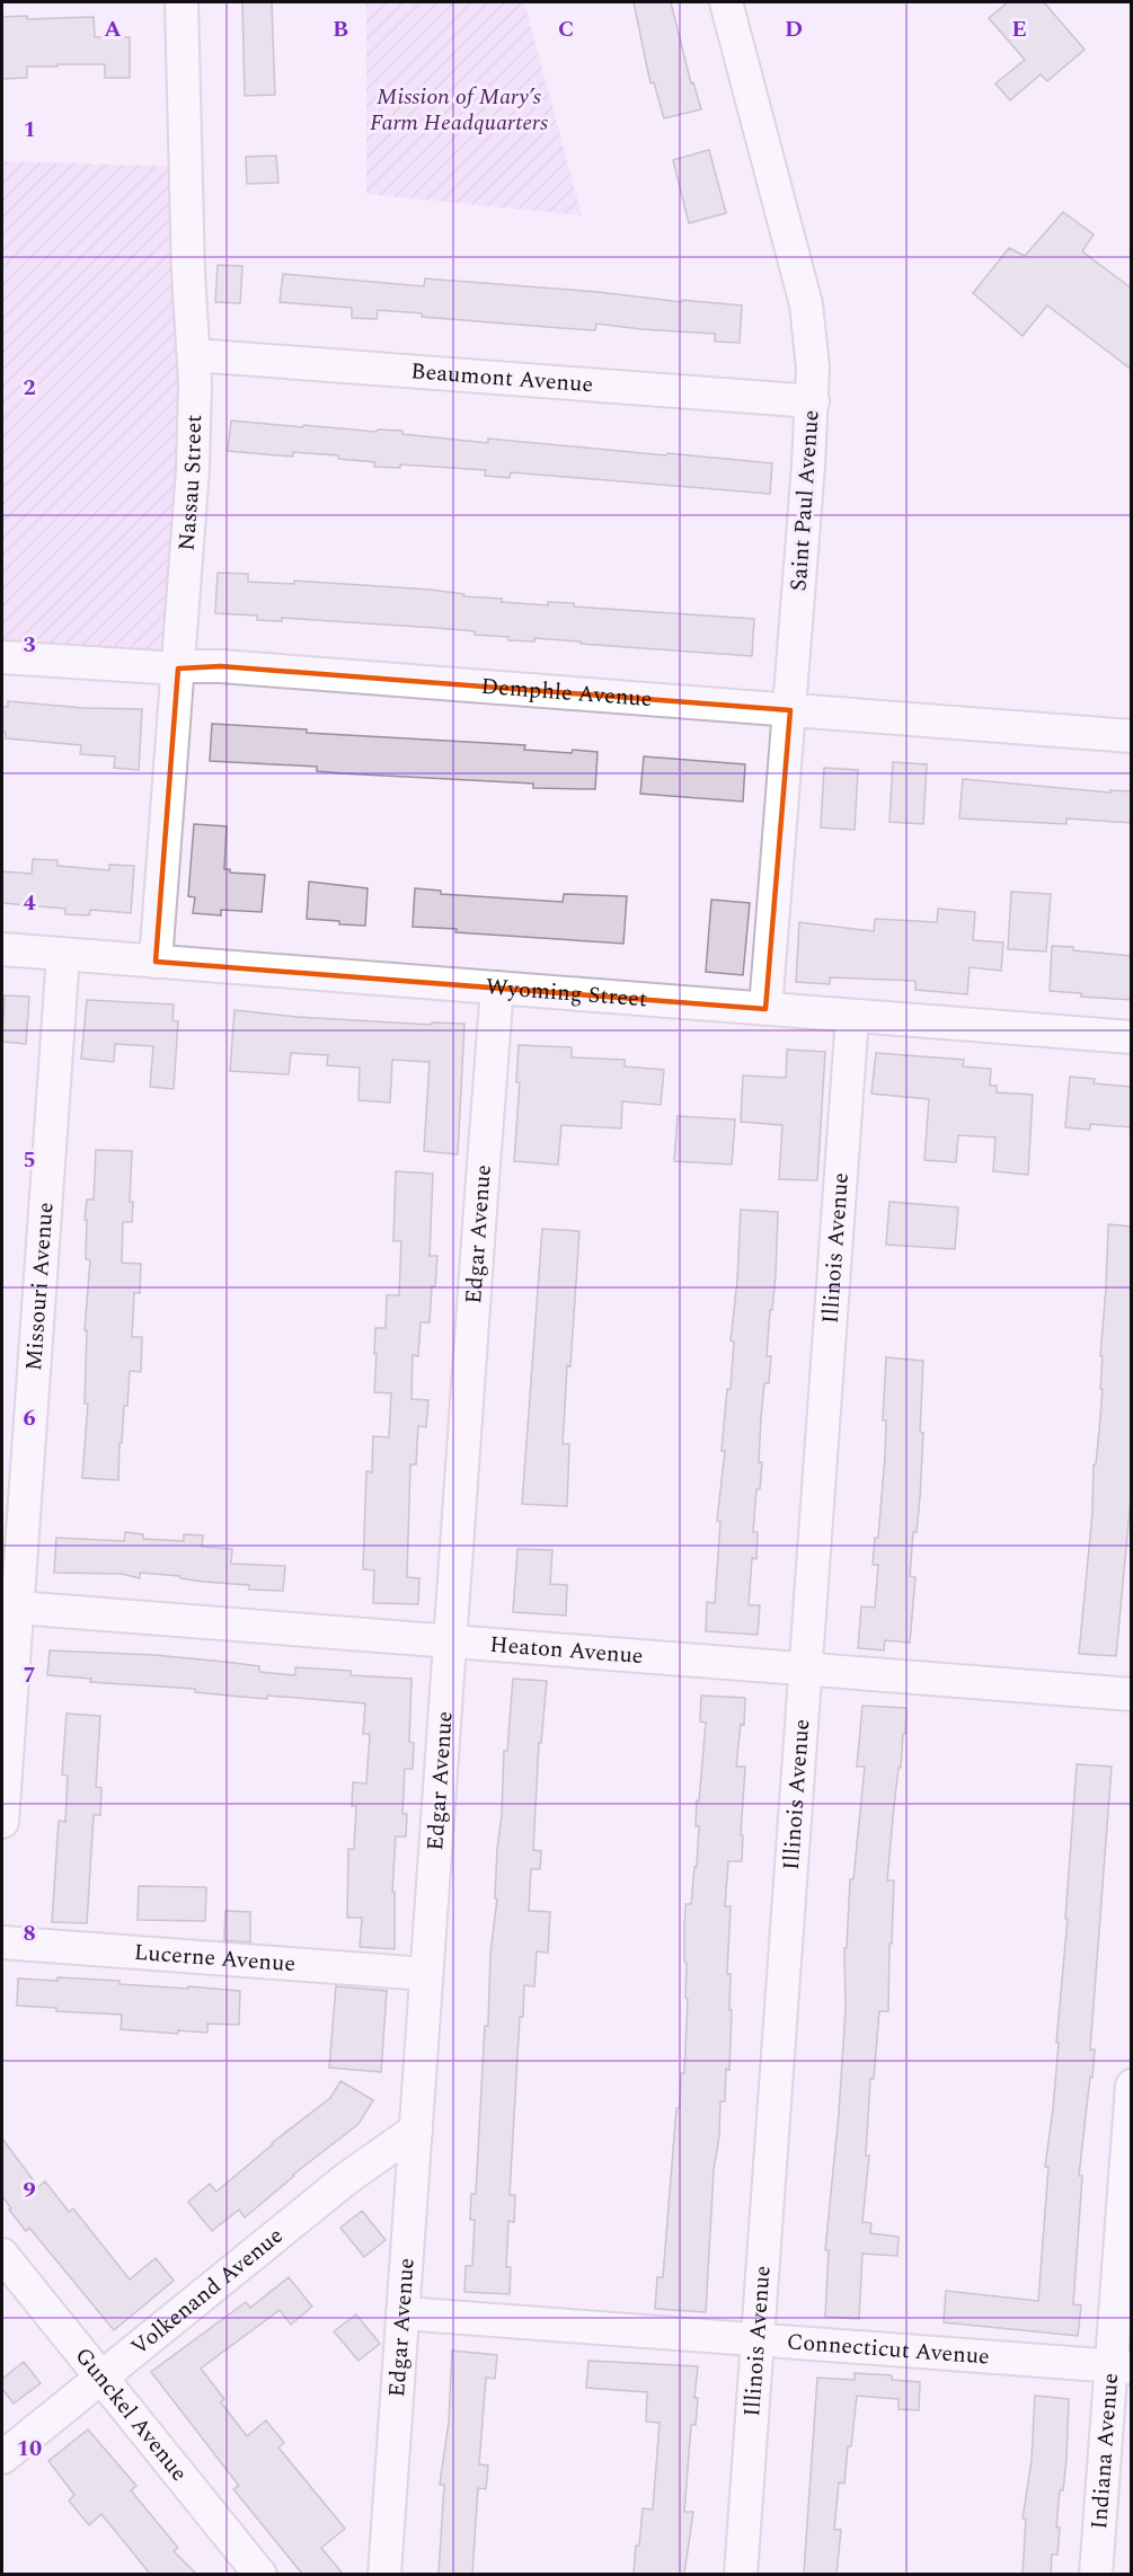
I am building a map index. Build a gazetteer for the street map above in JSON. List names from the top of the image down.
{
  "streets": {
    "street": [
      "Beaumont Avenue",
      "Nassau Street",
      "Saint Paul Avenue",
      "Demphle Avenue",
      "Wyoming Street",
      "Edgar Avenue",
      "Illinois Avenue",
      "Missouri Avenue",
      "Heaton Avenue",
      "Lucerne Avenue",
      "Volkenand Avenue",
      "Connecticut Avenue",
      "Gunckel Avenue",
      "Indiana Avenue"
    ]
  },
  "crossings": [
    ["Beaumont Avenue", "Nassau Street"],
    ["Beaumont Avenue", "Saint Paul Avenue"],
    ["Nassau Street", "Demphle Avenue"],
    ["Nassau Street", "Wyoming Street"],
    ["Saint Paul Avenue", "Demphle Avenue"],
    ["Saint Paul Avenue", "Wyoming Street"],
    ["Wyoming Street", "Edgar Avenue"],
    ["Wyoming Street", "Illinois Avenue"],
    ["Wyoming Street", "Missouri Avenue"],
    ["Edgar Avenue", "Heaton Avenue"],
    ["Edgar Avenue", "Lucerne Avenue"],
    ["Edgar Avenue", "Volkenand Avenue"],
    ["Edgar Avenue", "Connecticut Avenue"],
    ["Illinois Avenue", "Heaton Avenue"],
    ["Illinois Avenue", "Connecticut Avenue"],
    ["Missouri Avenue", "Heaton Avenue"],
    ["Volkenand Avenue", "Gunckel Avenue"],
    ["Connecticut Avenue", "Indiana Avenue"]
  ],
  "parks": ["Mission of Mary’s Farm Headquarters"],
  "grid": {
    "columns": [
      "A",
      "B",
      "C",
      "D",
      "E"
    ],
    "rows": [
      "1",
      "2",
      "3",
      "4",
      "5",
      "6",
      "7",
      "8",
      "9",
      "10"
    ]
  }
}
